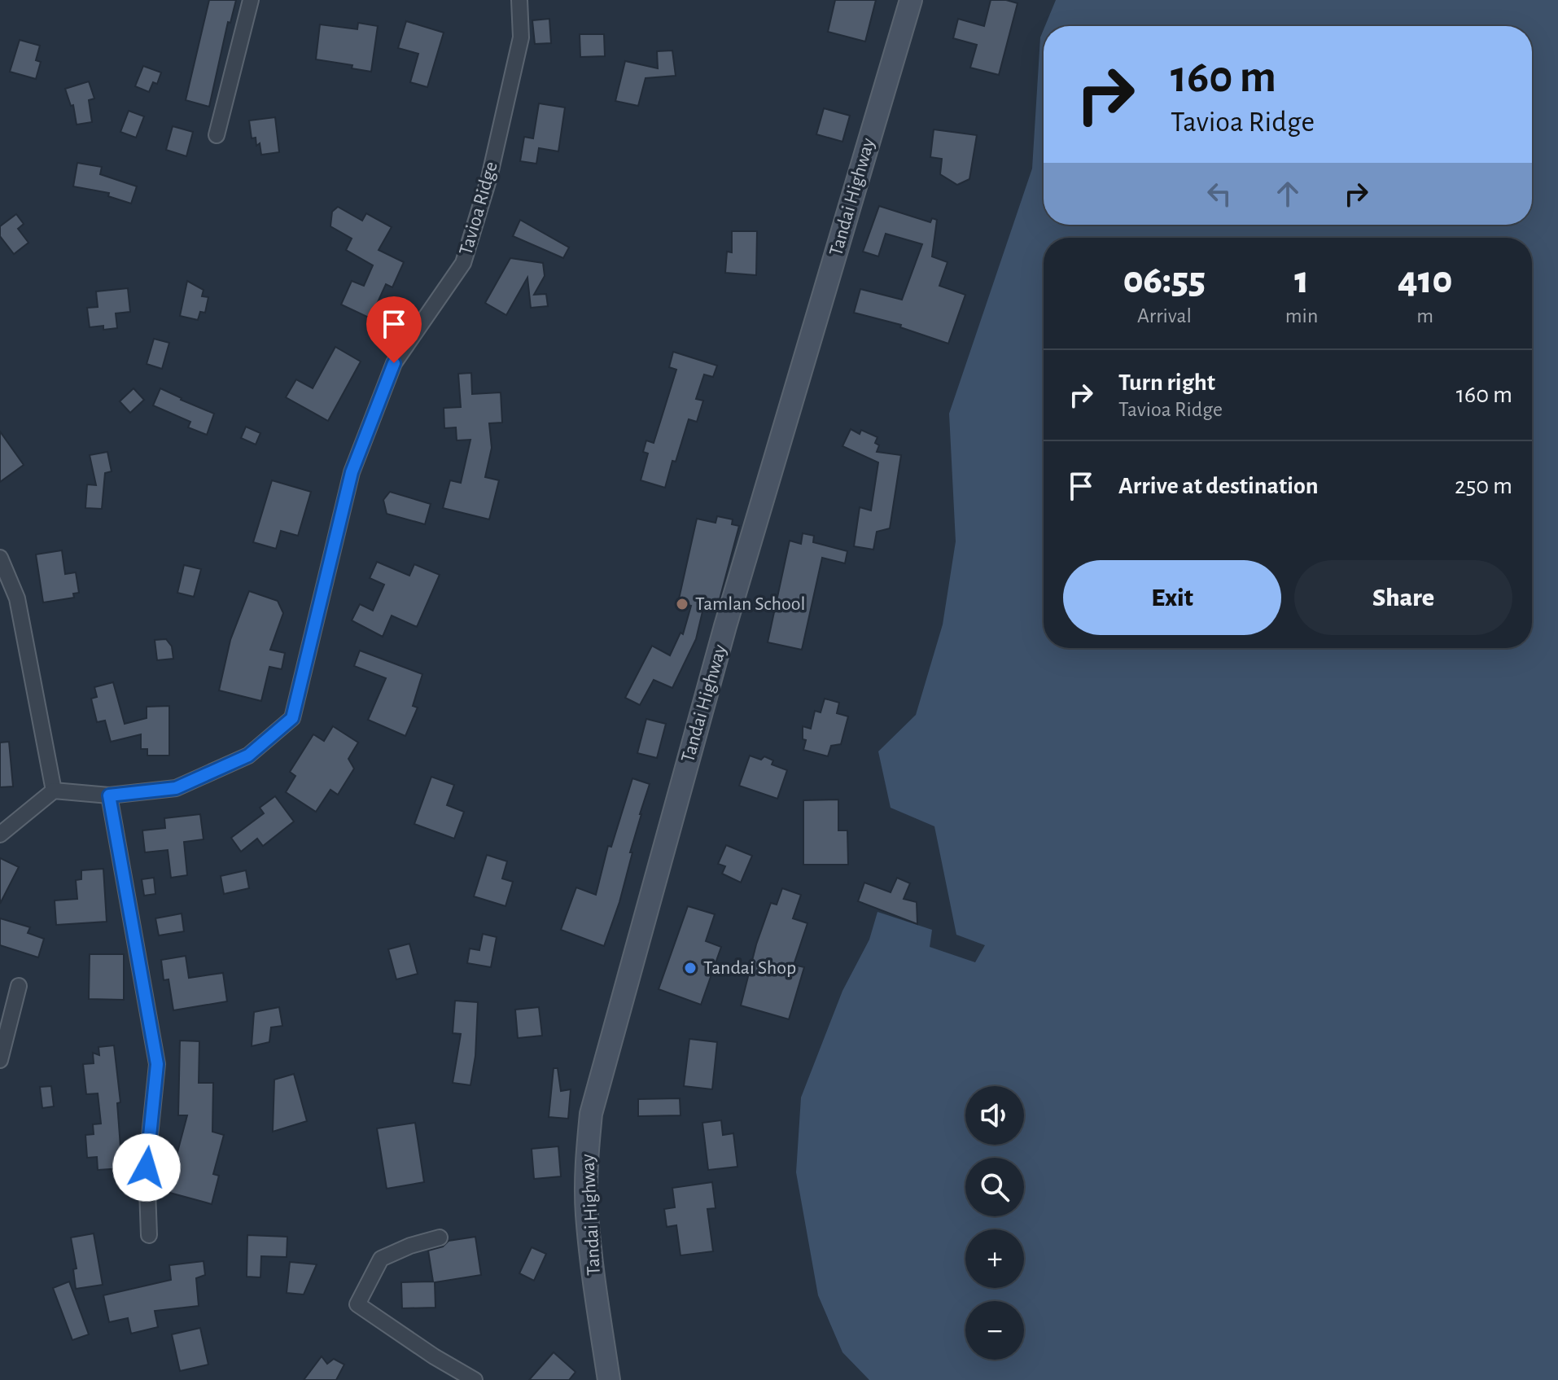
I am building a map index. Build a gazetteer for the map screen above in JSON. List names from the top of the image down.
{
  "streets": {
    "main road": ["Tandai Highway"],
    "street": ["Tavioa Ridge"]
  },
  "places": ["Tamlan School", "Tandai Shop"],
  "page": {
    "turn": ["160 m", "Tavioa Ridge"],
    "eta": [
      "06:55",
      "Arrival",
      "1",
      "min",
      "410",
      "m"
    ],
    "list": [
      {
        "name": "Turn right",
        "note": "Tavioa Ridge",
        "value": "160 m"
      },
      {
        "name": "Arrive at destination",
        "value": "250 m"
      }
    ],
    "buttons": ["Exit", "Share"],
    "map_buttons": ["+", "−"]
  }
}
